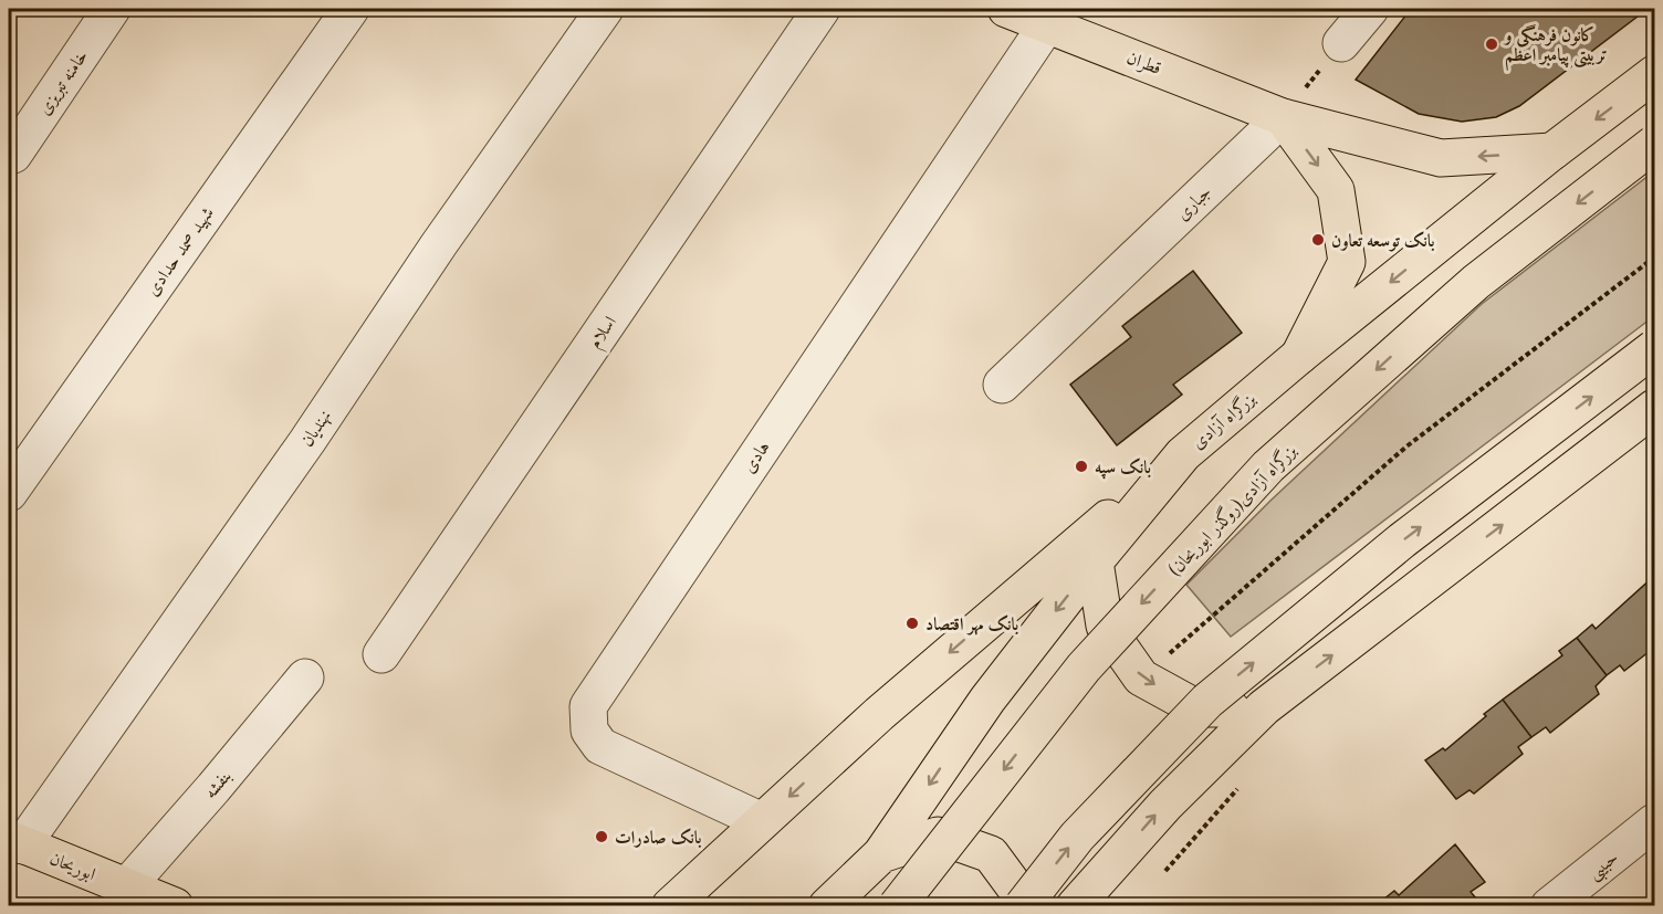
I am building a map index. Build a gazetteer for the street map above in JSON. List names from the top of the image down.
{
  "streets": {
    "main road": [
      "قطران",
      "بزرگراه آزادی",
      "بزرگراه آزادی(روگذر ابوریحان)",
      "ابوریحان"
    ],
    "street": [
      "خامنه تبریزی",
      "جباری",
      "شهید صمد حدادی",
      "اسلام",
      "نهندیان",
      "هادی",
      "بنفشه",
      "حبیبی"
    ]
  },
  "crossings": [
    ["قطران", "جباری"],
    ["قطران", "بزرگراه آزادی"],
    ["قطران", "هادی"],
    ["نهندیان", "ابوریحان"],
    ["بنفشه", "ابوریحان"]
  ],
  "one_way": ["قطران"],
  "places": [
    "کانون فرهنگی و تربیتی پیامبر اعظم",
    "بانک توسعه تعاون",
    "بانک سپه",
    "بانک مهر اقتصاد",
    "بانک صادرات"
  ]
}
